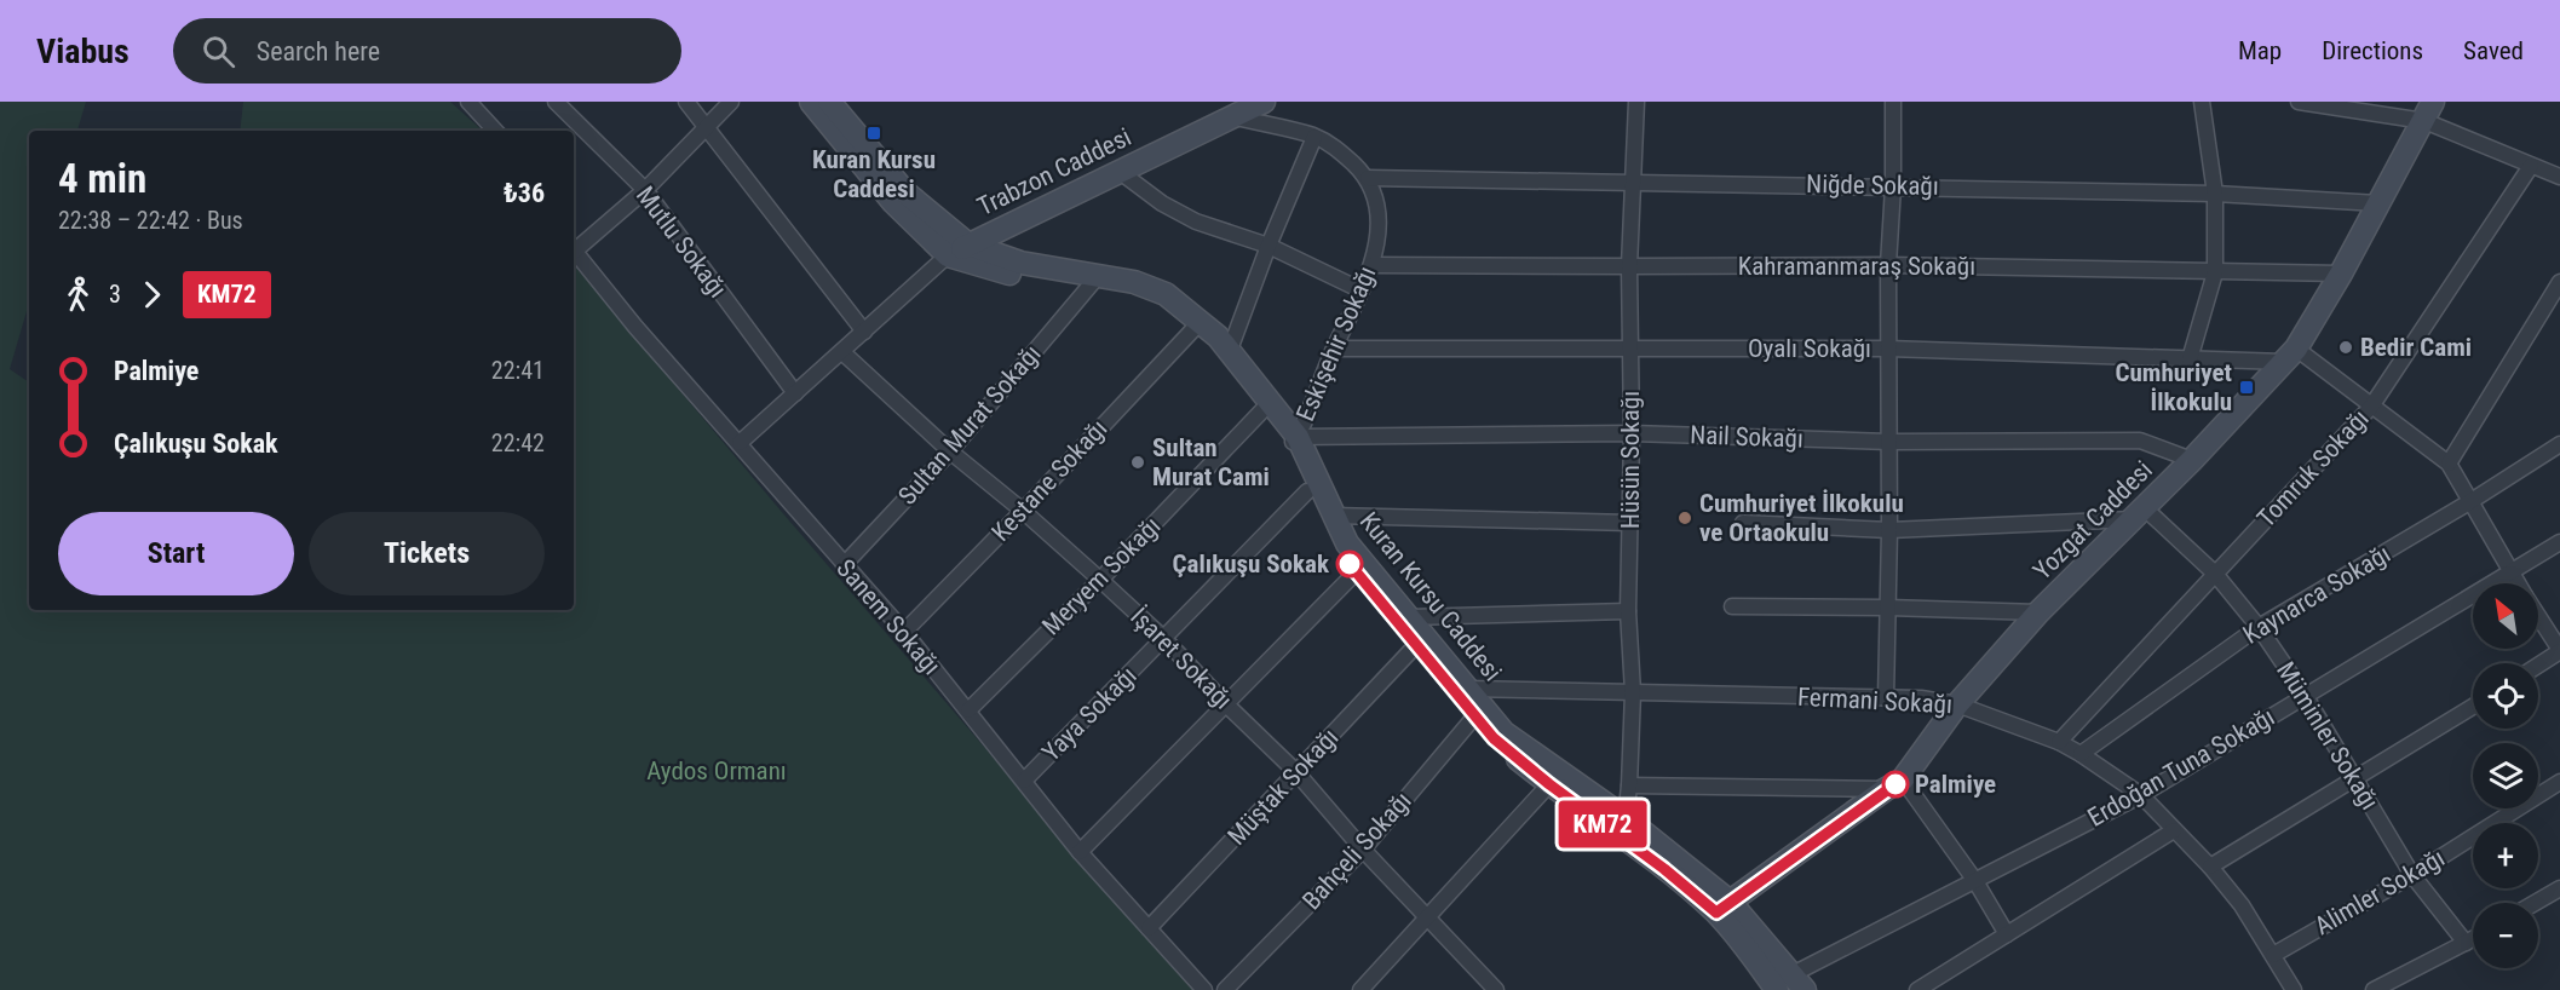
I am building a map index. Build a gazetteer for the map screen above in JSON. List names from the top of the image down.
{
  "streets": {
    "main road": ["Trabzon Caddesi", "Yozgat Caddesi", "Kuran Kursu Caddesi"],
    "street": [
      "Niğde Sokağı",
      "Mutlu Sokağı",
      "Kahramanmaraş Sokağı",
      "Eskişehir Sokağı",
      "Oyalı Sokağı",
      "Sultan Murat Sokağı",
      "Nail Sokağı",
      "Hüsün Sokağı",
      "Tomruk Sokağı",
      "Kestane Sokağı",
      "Meryem Sokağı",
      "Kaynarca Sokağı",
      "Sanem Sokağı",
      "İşaret Sokağı",
      "Fermani Sokağı",
      "Yaya Sokağı",
      "Müminler Sokağı",
      "Erdoğan Tuna Sokağı",
      "Müştak Sokağı",
      "Bahçeli Sokağı",
      "Alimler Sokağı"
    ]
  },
  "crossings": [
    ["Trabzon Caddesi", "Eskişehir Sokağı"],
    ["Trabzon Caddesi", "Kuran Kursu Caddesi"],
    ["Niğde Sokağı", "Eskişehir Sokağı"],
    ["Niğde Sokağı", "Hüsün Sokağı"],
    ["Niğde Sokağı", "Yozgat Caddesi"],
    ["Kahramanmaraş Sokağı", "Eskişehir Sokağı"],
    ["Kahramanmaraş Sokağı", "Hüsün Sokağı"],
    ["Kahramanmaraş Sokağı", "Yozgat Caddesi"],
    ["Eskişehir Sokağı", "Oyalı Sokağı"],
    ["Eskişehir Sokağı", "Nail Sokağı"],
    ["Eskişehir Sokağı", "Kuran Kursu Caddesi"],
    ["Oyalı Sokağı", "Hüsün Sokağı"],
    ["Oyalı Sokağı", "Yozgat Caddesi"],
    ["Sultan Murat Sokağı", "Kuran Kursu Caddesi"],
    ["Sultan Murat Sokağı", "Sanem Sokağı"],
    ["Sultan Murat Sokağı", "İşaret Sokağı"],
    ["Nail Sokağı", "Hüsün Sokağı"],
    ["Nail Sokağı", "Yozgat Caddesi"],
    ["Nail Sokağı", "Kuran Kursu Caddesi"],
    ["Hüsün Sokağı", "Kuran Kursu Caddesi"],
    ["Hüsün Sokağı", "Fermani Sokağı"],
    ["Tomruk Sokağı", "Fermani Sokağı"],
    ["Tomruk Sokağı", "Müminler Sokağı"],
    ["Kestane Sokağı", "Kuran Kursu Caddesi"],
    ["Kestane Sokağı", "Sanem Sokağı"],
    ["Kestane Sokağı", "İşaret Sokağı"],
    ["Yozgat Caddesi", "Kuran Kursu Caddesi"],
    ["Yozgat Caddesi", "Fermani Sokağı"],
    ["Yozgat Caddesi", "Müminler Sokağı"],
    ["Meryem Sokağı", "Kuran Kursu Caddesi"],
    ["Meryem Sokağı", "Sanem Sokağı"],
    ["Meryem Sokağı", "İşaret Sokağı"],
    ["Kaynarca Sokağı", "Fermani Sokağı"],
    ["Kaynarca Sokağı", "Müminler Sokağı"],
    ["Kuran Kursu Caddesi", "Fermani Sokağı"],
    ["Kuran Kursu Caddesi", "Yaya Sokağı"],
    ["Kuran Kursu Caddesi", "Erdoğan Tuna Sokağı"],
    ["Kuran Kursu Caddesi", "Müştak Sokağı"],
    ["Kuran Kursu Caddesi", "Bahçeli Sokağı"],
    ["Sanem Sokağı", "Yaya Sokağı"],
    ["Sanem Sokağı", "Müştak Sokağı"],
    ["İşaret Sokağı", "Yaya Sokağı"],
    ["İşaret Sokağı", "Müştak Sokağı"],
    ["İşaret Sokağı", "Bahçeli Sokağı"],
    ["Fermani Sokağı", "Erdoğan Tuna Sokağı"],
    ["Fermani Sokağı", "Alimler Sokağı"],
    ["Müminler Sokağı", "Erdoğan Tuna Sokağı"],
    ["Müminler Sokağı", "Alimler Sokağı"]
  ],
  "parks": ["Aydos Ormanı"],
  "places": {
    "transit": ["Kuran Kursu Caddesi", "Cumhuriyet İlkokulu"],
    "other": [
      "Bedir Cami",
      "Sultan Murat Cami",
      "Cumhuriyet İlkokulu ve Ortaokulu",
      "Çalıkuşu Sokak",
      "Palmiye"
    ]
  },
  "lines": ["bus line KM72"],
  "north": "top left",
  "page": {
    "header": "Viabus",
    "search": "Search here",
    "nav": ["Map", "Directions", "Saved"],
    "on_map": "KM72",
    "heading": ["4 min", "22:38 – 22:42 · Bus", "₺36"],
    "legs": ["3", "KM72"],
    "list": [
      {
        "name": "Palmiye",
        "value": "22:41"
      },
      {
        "name": "Çalıkuşu Sokak",
        "value": "22:42"
      }
    ],
    "buttons": ["Start", "Tickets"],
    "map_buttons": ["+", "−"]
  }
}
